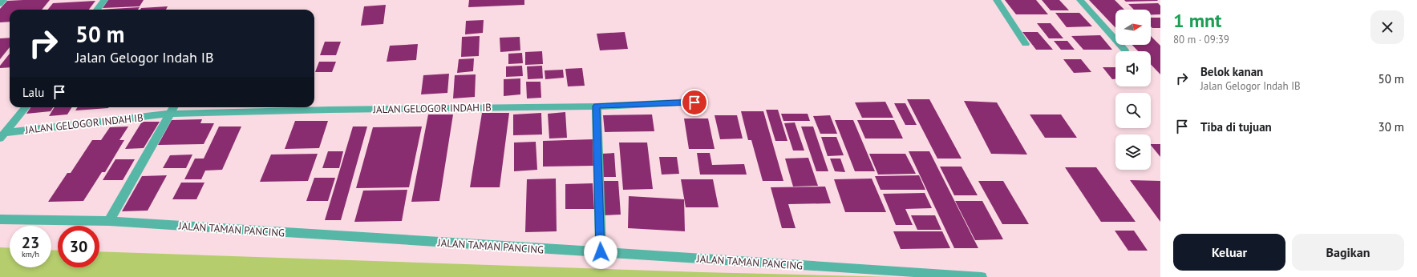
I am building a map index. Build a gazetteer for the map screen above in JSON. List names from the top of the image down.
{
  "streets": {
    "street": ["JALAN GELOGOR INDAH IB", "JALAN TAMAN PANCING"]
  },
  "north": "right",
  "page": {
    "heading": ["1 mnt", "80 m · 09:39"],
    "turn": ["50 m", "Jalan Gelogor Indah IB"],
    "list": [
      {
        "name": "Belok kanan",
        "note": "Jalan Gelogor Indah IB",
        "value": "50 m"
      },
      {
        "name": "Tiba di tujuan",
        "value": "30 m"
      }
    ],
    "then": "Lalu",
    "speed": "23 km/h",
    "limit": "30",
    "buttons": ["Keluar", "Bagikan"]
  }
}
